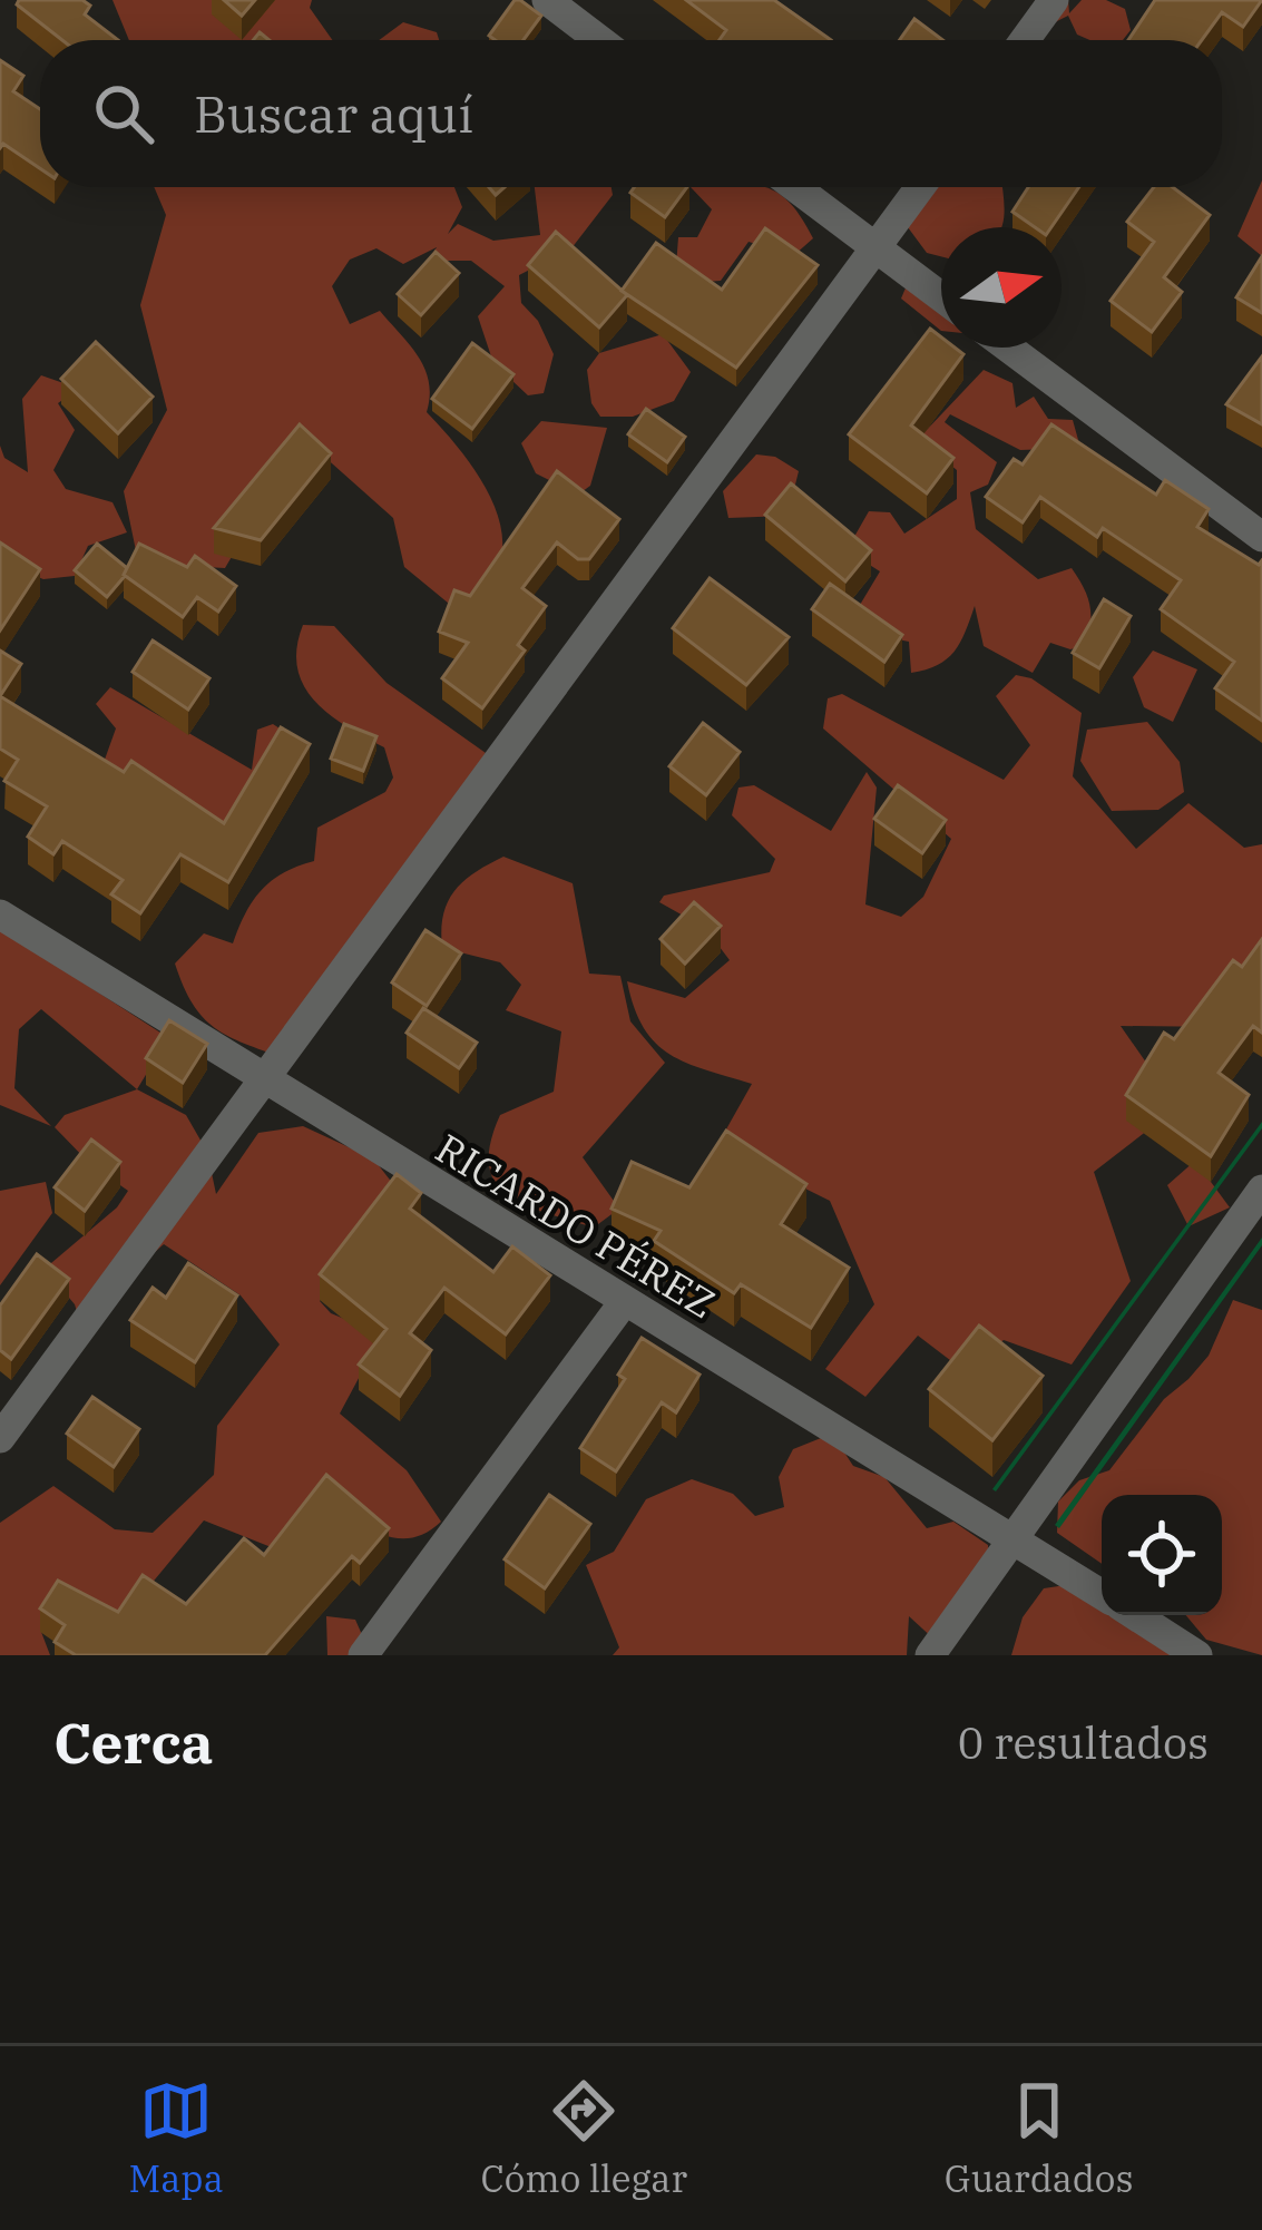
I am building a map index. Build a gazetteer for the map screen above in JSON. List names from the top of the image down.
{
  "streets": {
    "street": ["RICARDO PÉREZ"]
  },
  "north": "right",
  "page": {
    "search": "Buscar aquí",
    "heading": ["Cerca", "0 resultados"],
    "nav": ["Mapa", "Cómo llegar", "Guardados"]
  }
}
